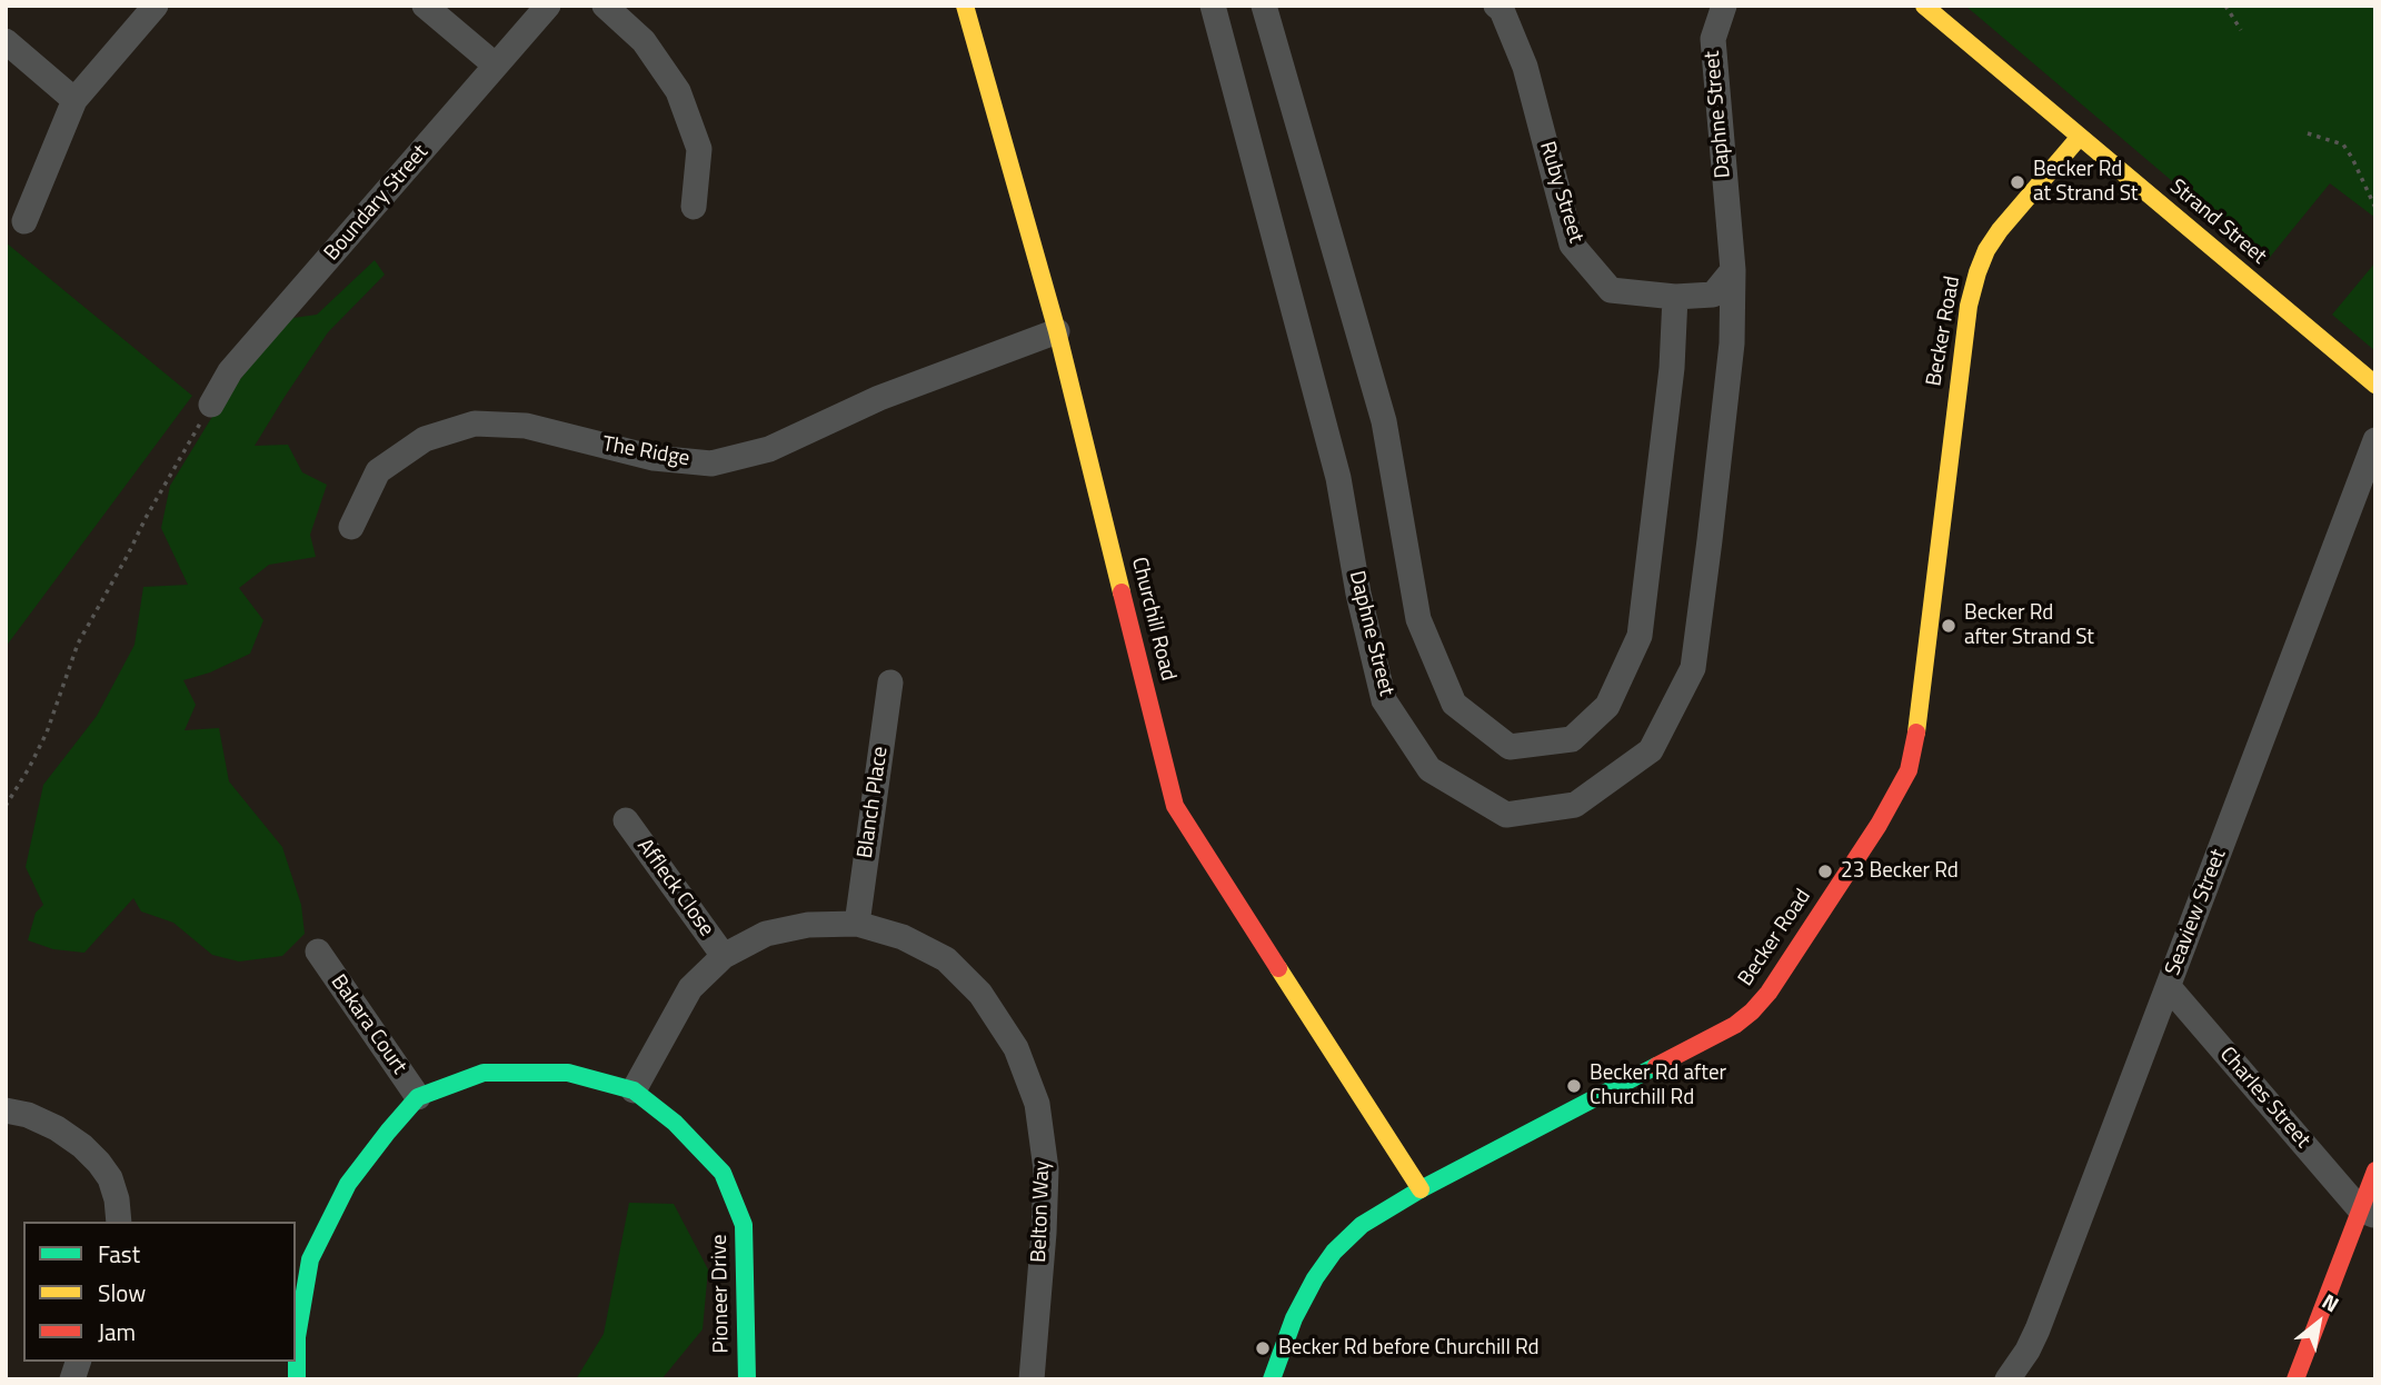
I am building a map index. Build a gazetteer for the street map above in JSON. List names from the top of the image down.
{
  "streets": {
    "street": [
      "Daphne Street",
      "Ruby Street",
      "Boundary Street",
      "Strand Street",
      "Becker Road",
      "The Ridge",
      "Churchill Road",
      "Blanch Place",
      "Affleck Close",
      "Seaview Street",
      "Bakara Court",
      "Charles Street",
      "Belton Way",
      "Pioneer Drive"
    ]
  },
  "crossings": [
    ["Daphne Street", "Ruby Street"],
    ["Strand Street", "Becker Road"],
    ["Becker Road", "Churchill Road"],
    ["The Ridge", "Churchill Road"],
    ["Blanch Place", "Belton Way"],
    ["Affleck Close", "Belton Way"],
    ["Seaview Street", "Charles Street"],
    ["Bakara Court", "Pioneer Drive"],
    ["Belton Way", "Pioneer Drive"]
  ],
  "places": [
    "Becker Rd at Strand St",
    "Becker Rd after Strand St",
    "23 Becker Rd",
    "Becker Rd after Churchill Rd",
    "Becker Rd before Churchill Rd"
  ],
  "legend": ["Fast", "Slow", "Jam"],
  "north": "top right"
}
